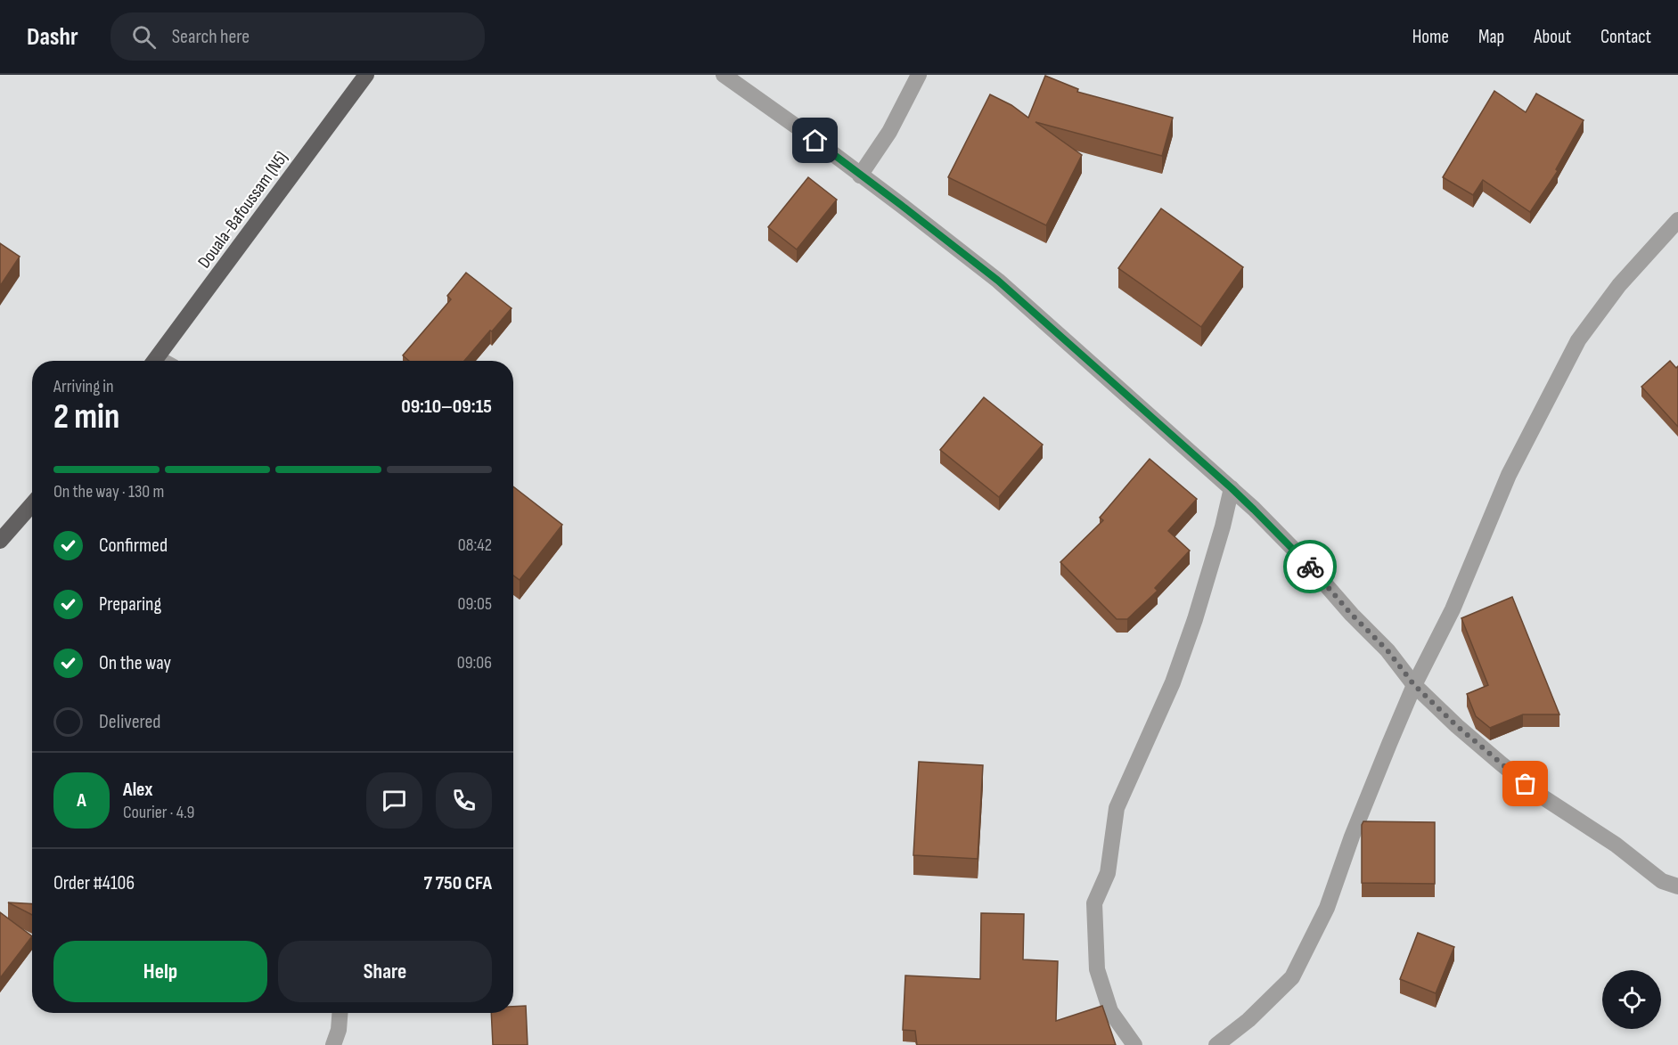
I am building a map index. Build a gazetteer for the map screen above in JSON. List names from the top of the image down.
{
  "streets": {
    "highway": ["Douala-Bafoussam (N5)"]
  },
  "page": {
    "header": "Dashr",
    "search": "Search here",
    "nav": [
      "Home",
      "Map",
      "About",
      "Contact"
    ],
    "heading": ["2 min", "Arriving in", "09:10–09:15"],
    "panel": [
      "Alex",
      "Courier · 4.9",
      "Order #4106",
      "7 750 CFA"
    ],
    "bar": "On the way · 130 m",
    "list": [
      ["Confirmed", "08:42"],
      ["Preparing", "09:05"],
      ["On the way", "09:06"],
      "Delivered"
    ],
    "round": "A",
    "buttons": ["Help", "Share"]
  }
}
